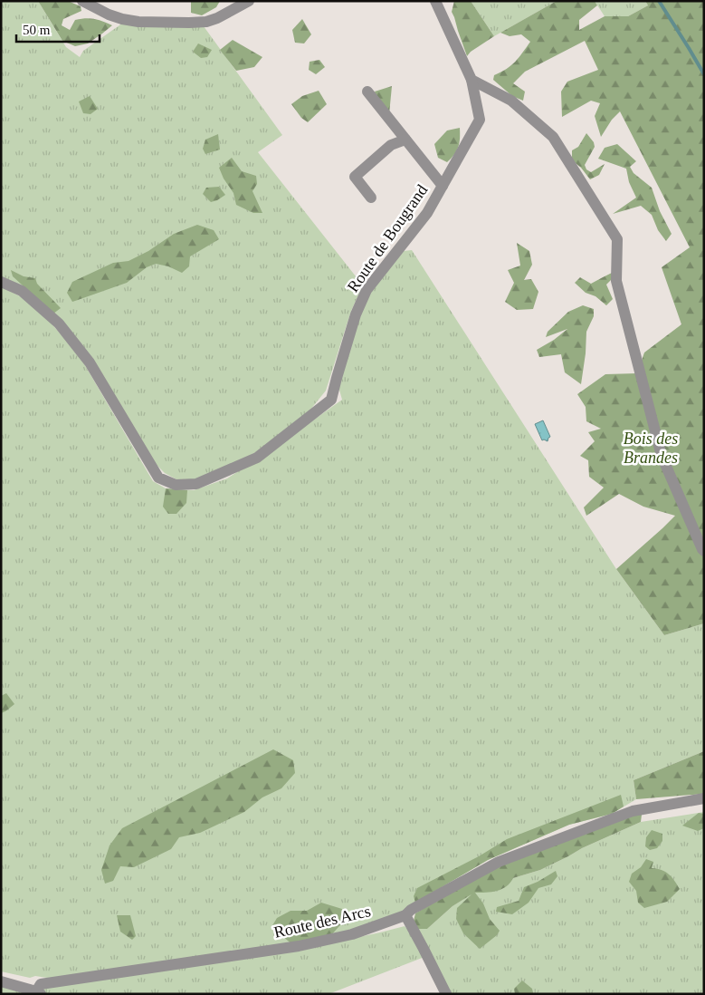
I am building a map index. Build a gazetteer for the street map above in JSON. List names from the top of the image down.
{
  "streets": {
    "street": ["Route de Bougrand", "Route des Arcs"]
  },
  "parks": ["Bois des Brandes"],
  "scale_bar": "50 m"
}
